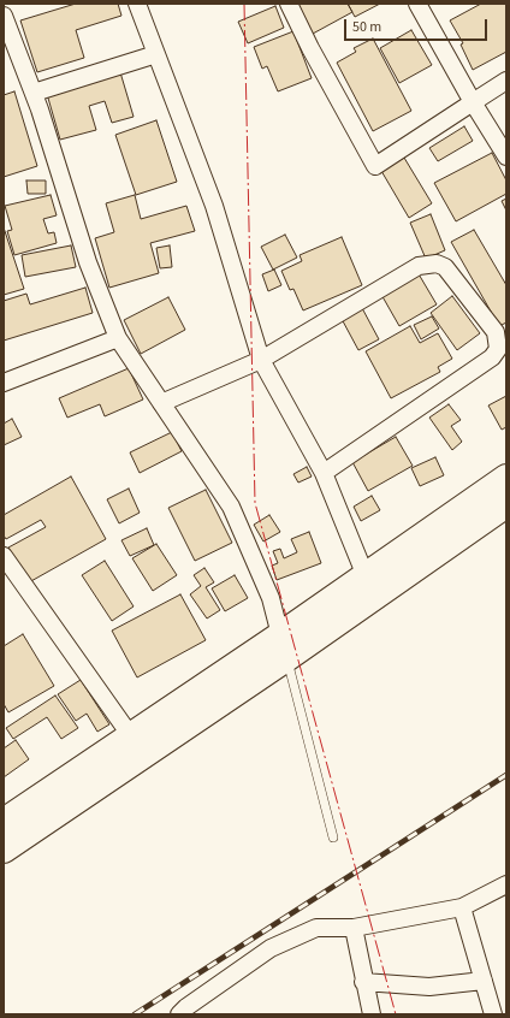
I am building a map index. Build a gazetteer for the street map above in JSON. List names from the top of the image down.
{
  "scale_bar": "50 m"
}
